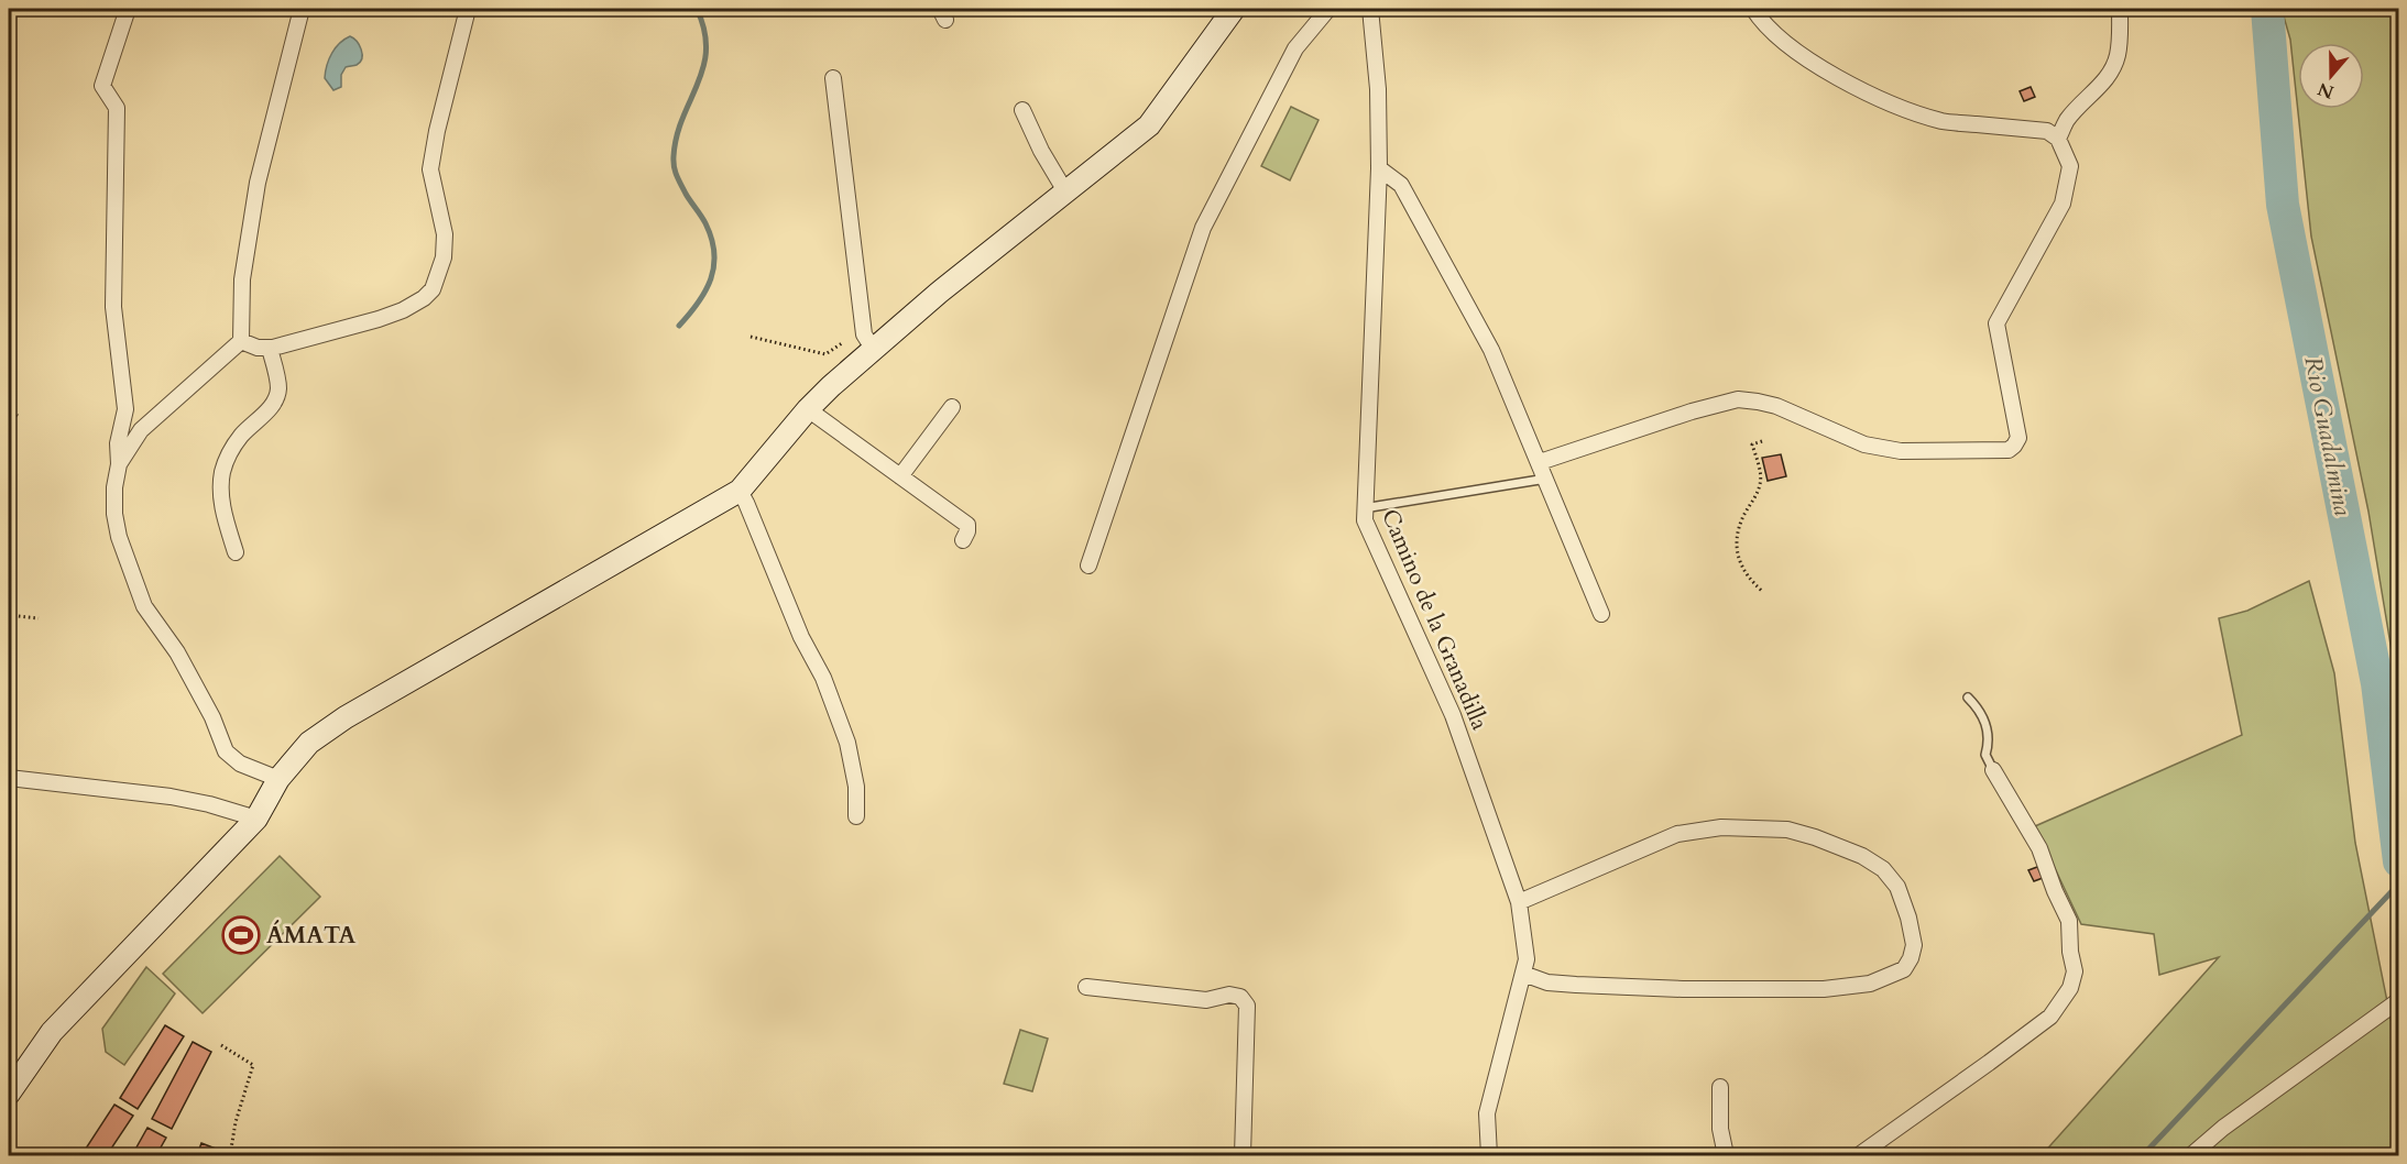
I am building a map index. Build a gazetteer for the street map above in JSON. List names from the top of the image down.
{
  "streets": {
    "street": ["Camino de la Granadilla"]
  },
  "water": ["Rio Guadalmina"],
  "places": {
    "sports": ["ÁMATA"]
  },
  "north": "bottom"
}
